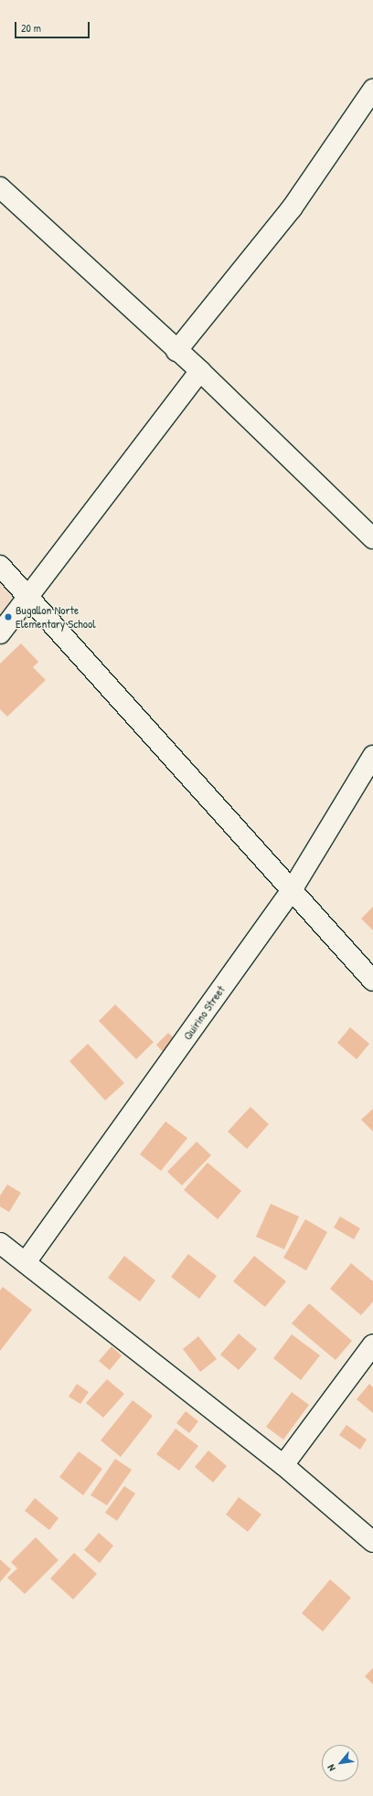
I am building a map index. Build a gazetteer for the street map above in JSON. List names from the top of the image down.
{
  "streets": {
    "street": ["Quirino Street"]
  },
  "places": ["Bugallon Norte Elementary School"],
  "scale_bar": "20 m",
  "north": "bottom left"
}
